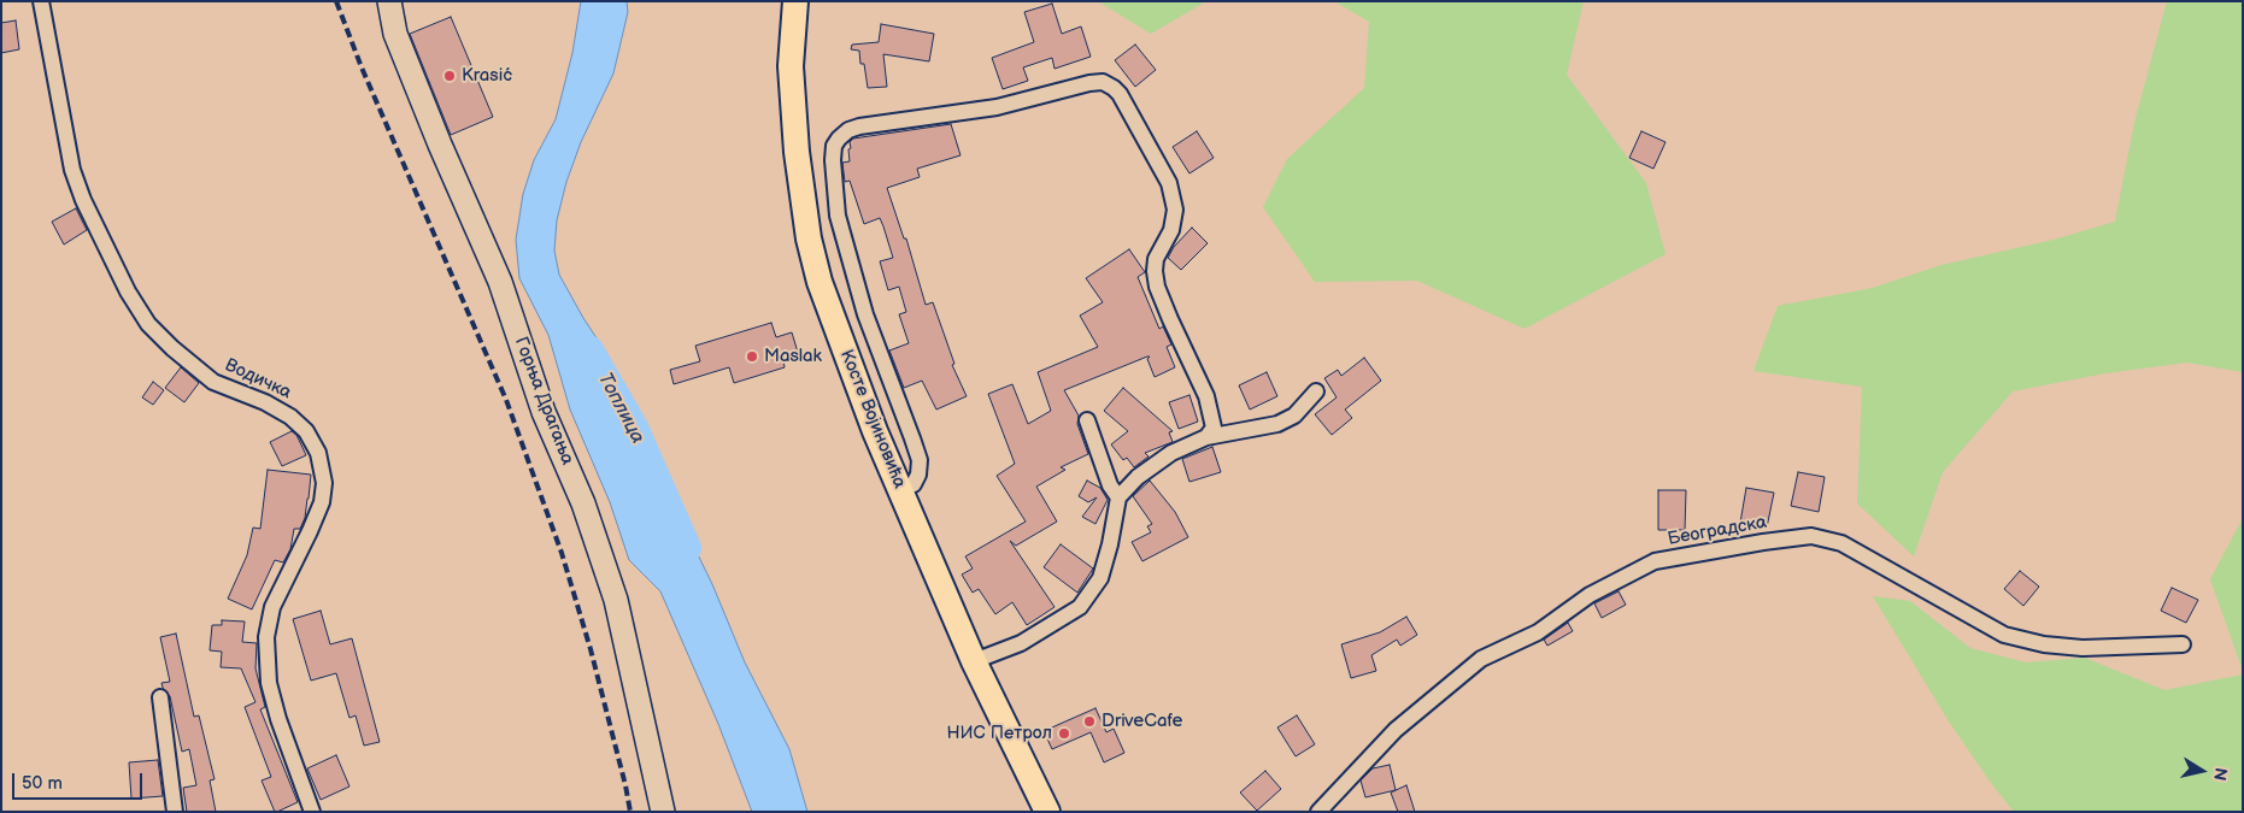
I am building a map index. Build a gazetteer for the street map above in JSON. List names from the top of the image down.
{
  "streets": {
    "main road": ["Косте Војиновића"],
    "street": ["Водичка", "Горња Драгања", "Београдска"]
  },
  "water": ["Топлица"],
  "places": [
    "Krasić",
    "Maslak",
    "DriveCafe",
    "НИС Петрол"
  ],
  "scale_bar": "50 m",
  "north": "right"
}
